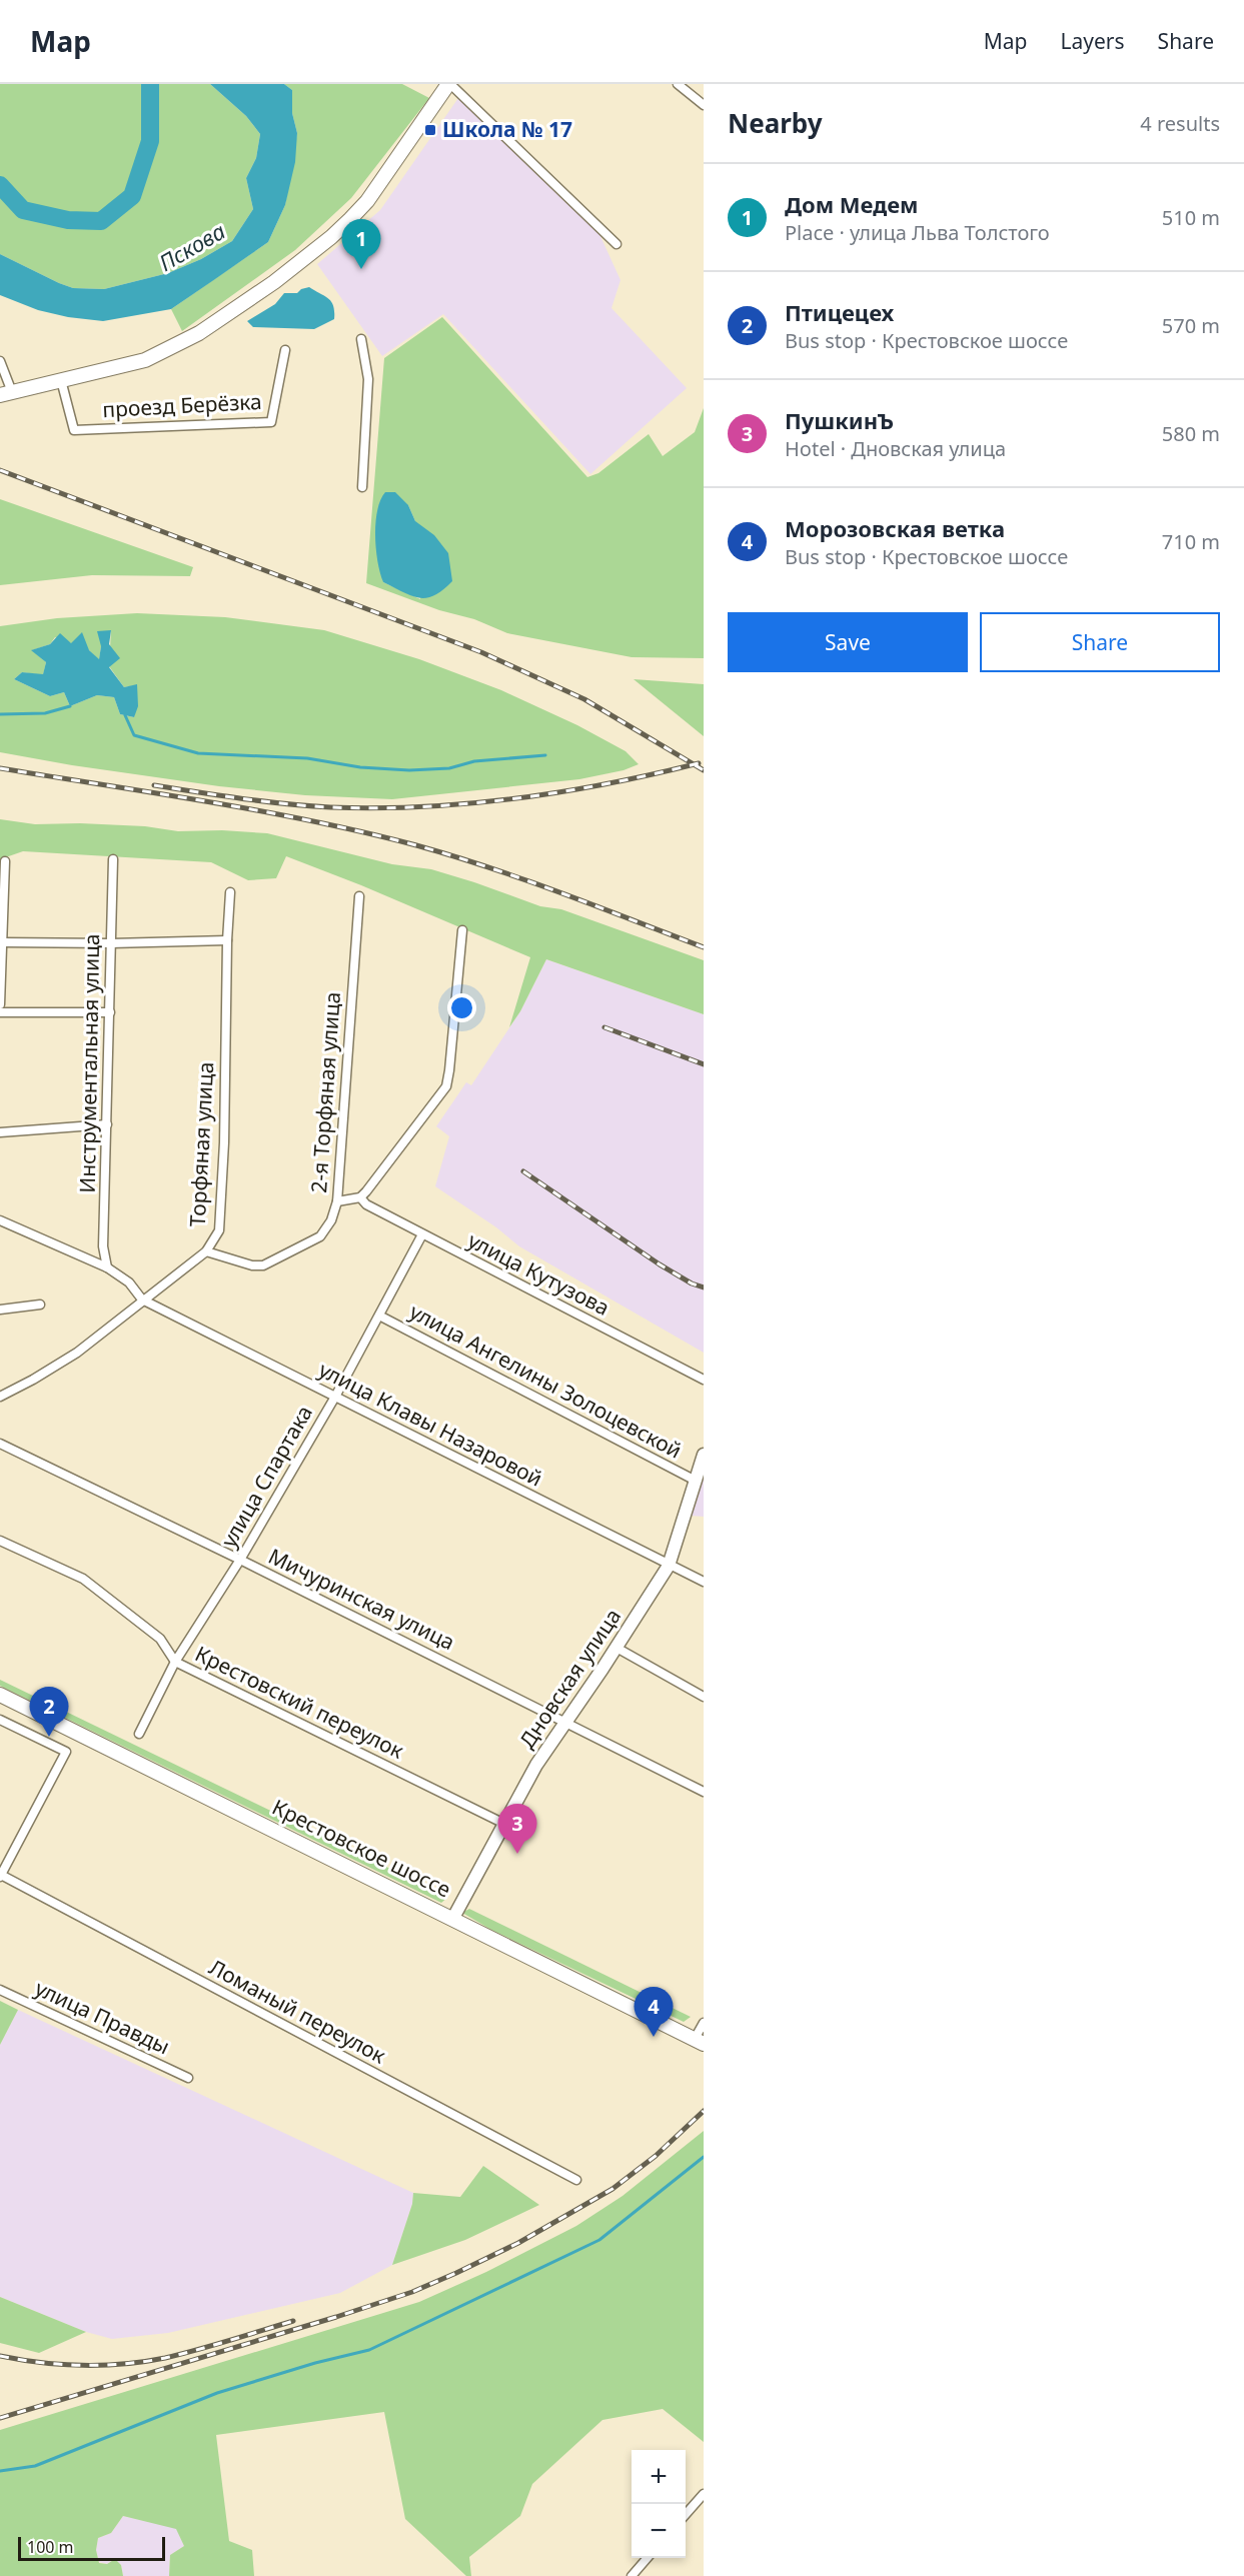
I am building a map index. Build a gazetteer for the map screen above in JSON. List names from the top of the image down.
{
  "streets": {
    "main road": ["Крестовское шоссе"],
    "street": [
      "проезд Берёзка",
      "Инструментальная улица",
      "2-я Торфяная улица",
      "Торфяная улица",
      "улица Кутузова",
      "улица Ангелины Золоцевской",
      "улица Клавы Назаровой",
      "улица Спартака",
      "Мичуринская улица",
      "Дновская улица",
      "Крестовский переулок",
      "Ломаный переулок",
      "улица Правды"
    ]
  },
  "crossings": [
    ["2-я Торфяная улица", "Торфяная улица"],
    ["Торфяная улица", "улица Клавы Назаровой"],
    ["улица Кутузова", "улица Спартака"],
    ["улица Ангелины Золоцевской", "улица Спартака"],
    ["улица Ангелины Золоцевской", "Дновская улица"],
    ["улица Клавы Назаровой", "улица Спартака"],
    ["улица Клавы Назаровой", "Дновская улица"],
    ["улица Спартака", "Мичуринская улица"],
    ["улица Спартака", "Крестовский переулок"],
    ["Мичуринская улица", "Дновская улица"],
    ["Дновская улица", "Крестовский переулок"],
    ["Дновская улица", "Крестовское шоссе"]
  ],
  "water": ["Пскова"],
  "places": {
    "transit": ["Школа № 17"]
  },
  "scale_bar": "100 m",
  "page": {
    "header": "Map",
    "nav": ["Map", "Layers", "Share"],
    "heading": ["Nearby", "4 results"],
    "list": [
      {
        "mark": "1",
        "name": "Дом Медем",
        "note": "Place · улица Льва Толстого",
        "value": "510 m"
      },
      {
        "mark": "2",
        "name": "Птицецех",
        "note": "Bus stop · Крестовское шоссе",
        "value": "570 m"
      },
      {
        "mark": "3",
        "name": "ПушкинЪ",
        "note": "Hotel · Дновская улица",
        "value": "580 m"
      },
      {
        "mark": "4",
        "name": "Морозовская ветка",
        "note": "Bus stop · Крестовское шоссе",
        "value": "710 m"
      }
    ],
    "pins": [
      "1",
      "2",
      "3",
      "4"
    ],
    "buttons": ["Save", "Share"],
    "map_buttons": ["+", "−"],
    "scale": "100 m"
  }
}
